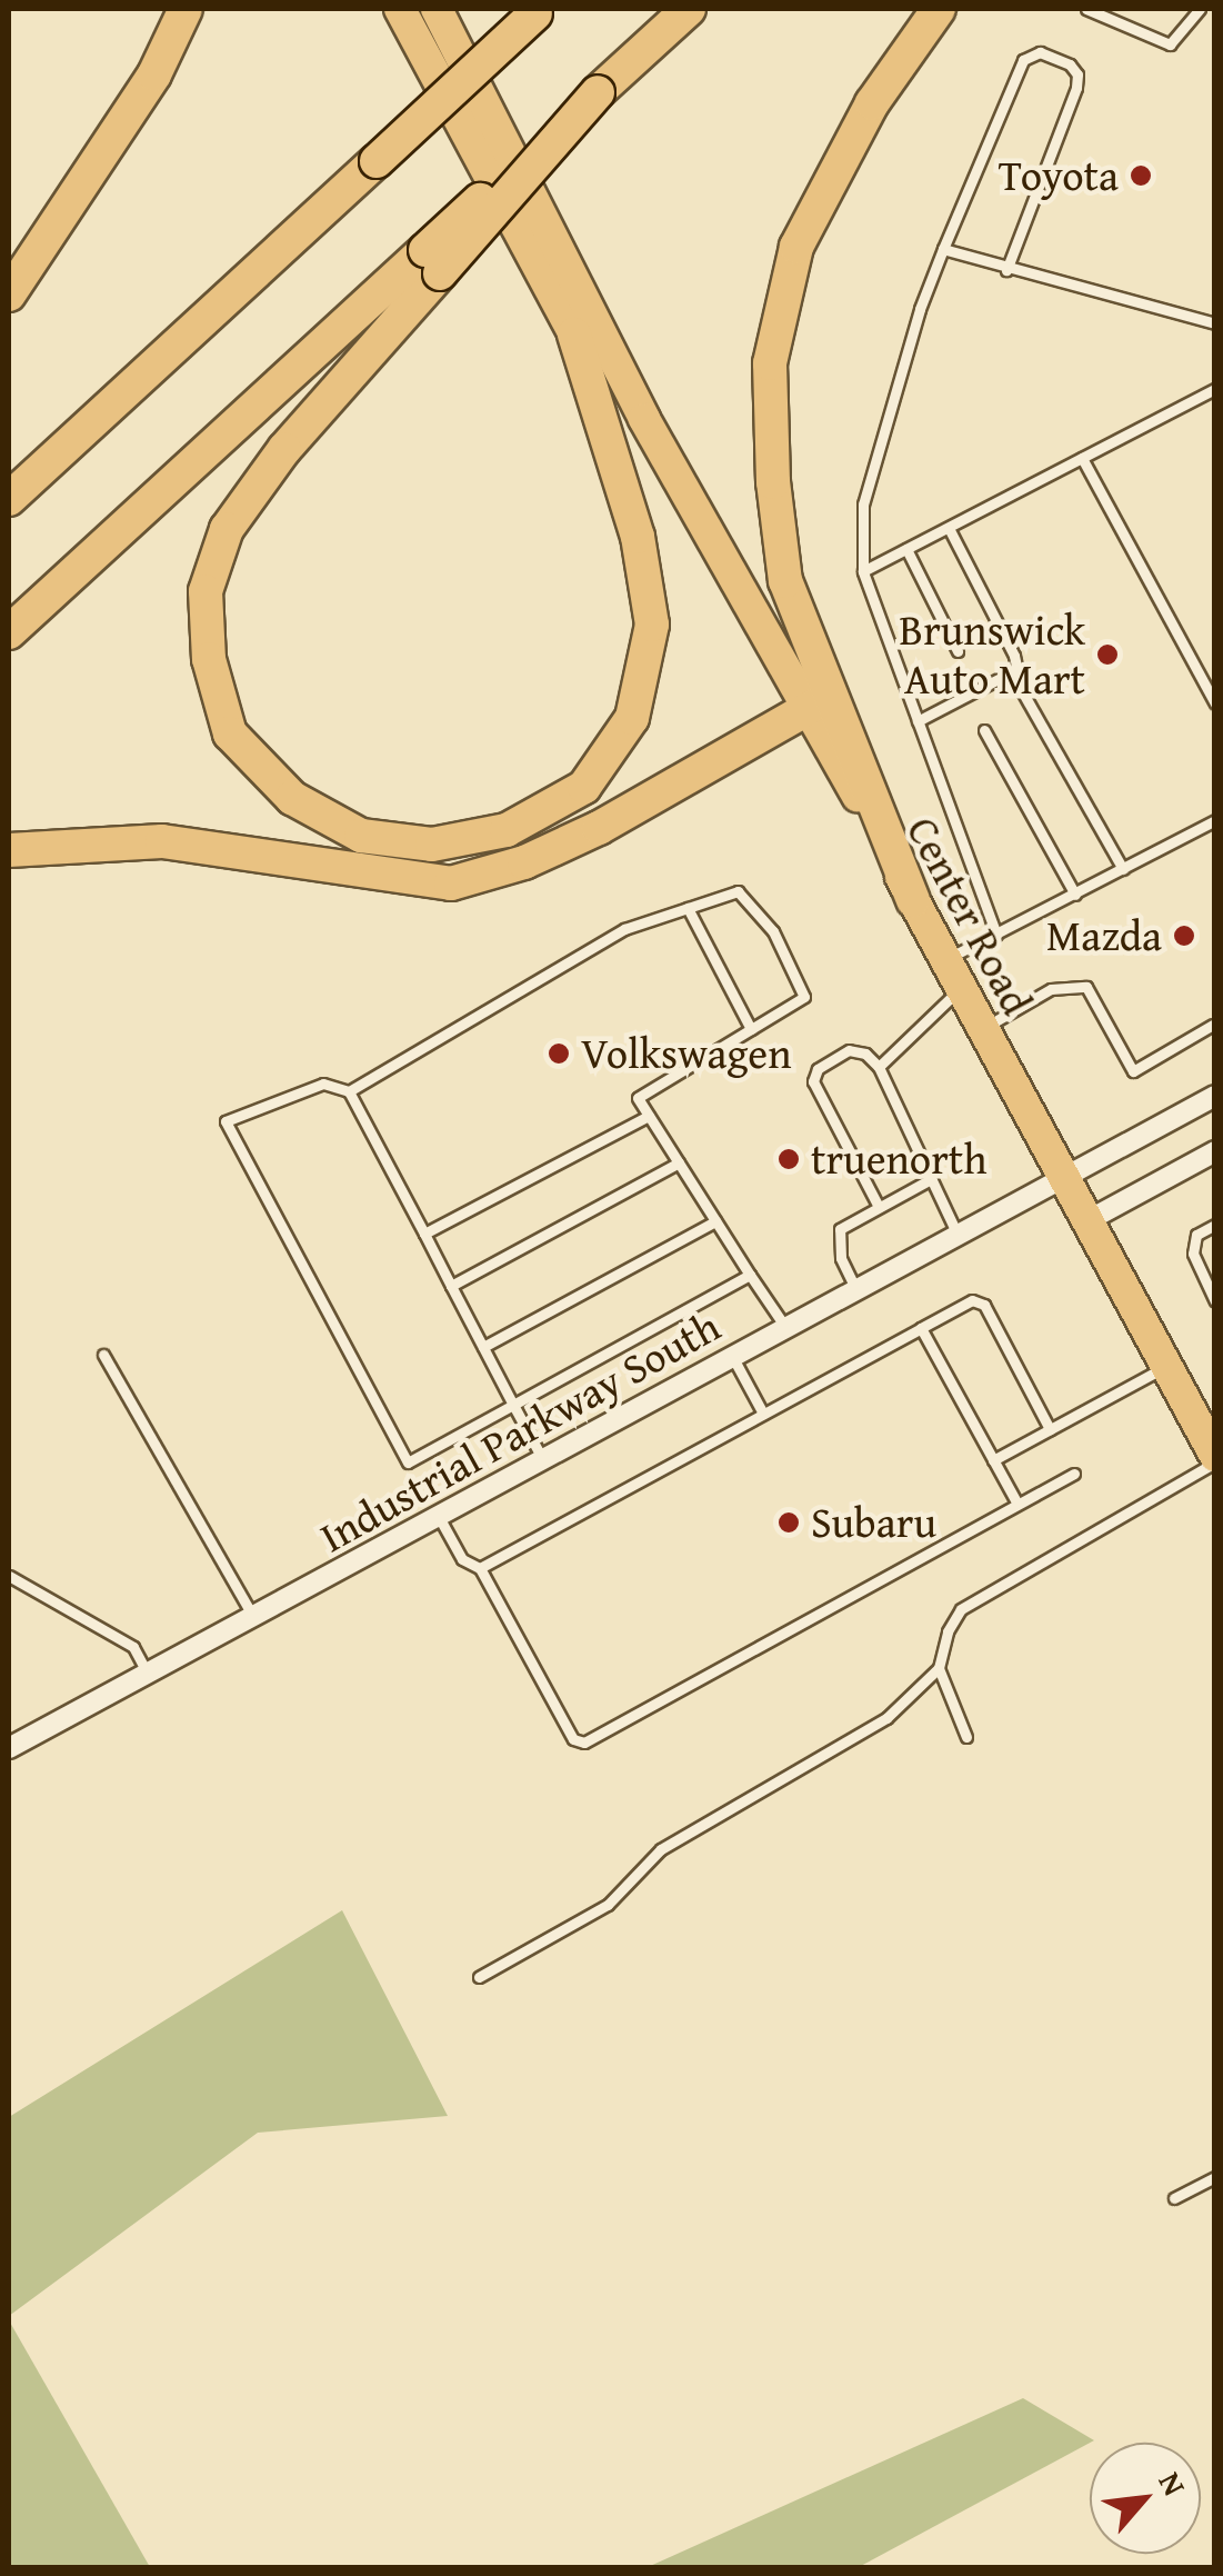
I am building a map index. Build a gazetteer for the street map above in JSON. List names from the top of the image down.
{
  "streets": {
    "main road": ["Center Road"],
    "street": ["Industrial Parkway South"]
  },
  "crossings": [
    ["Center Road", "Industrial Parkway South"]
  ],
  "places": [
    "Toyota",
    "Brunswick Auto Mart",
    "Mazda",
    "Volkswagen",
    "truenorth",
    "Subaru"
  ],
  "north": "top right"
}
